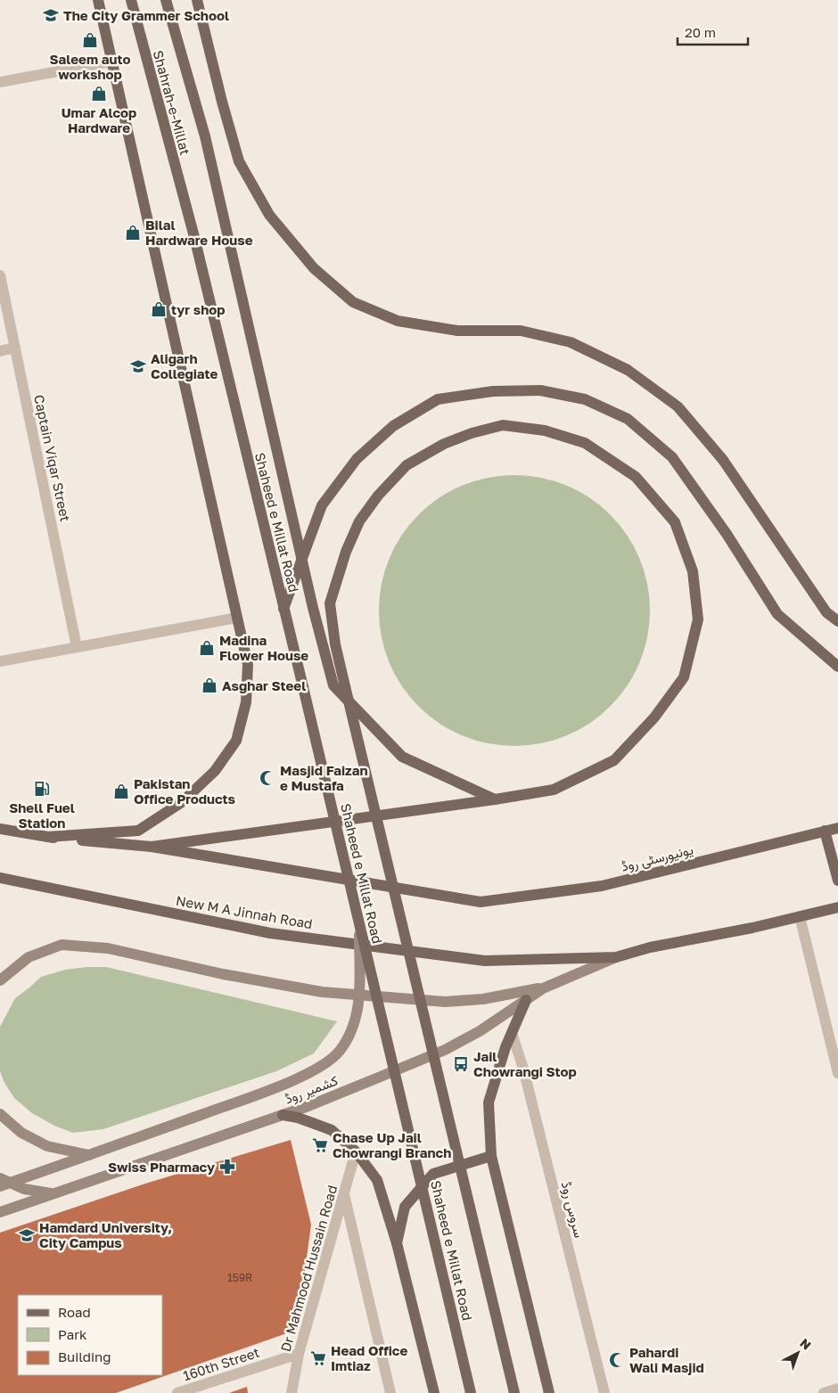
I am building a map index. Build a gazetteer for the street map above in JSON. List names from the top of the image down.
{
  "streets": {
    "main road": [
      "Shahrah-e-Millat",
      "Shaheed e Millat Road",
      "یونیورسٹی روڈ",
      "New M A Jinnah Road",
      "کشمیر روڈ"
    ],
    "street": [
      "Captain Viqar Street",
      "سروس روڈ",
      "Dr Mahmood Hussain Road",
      "160th Street"
    ]
  },
  "crossings": [
    ["Shahrah-e-Millat", "Shaheed e Millat Road"],
    ["Shaheed e Millat Road", "یونیورسٹی روڈ"],
    ["Shaheed e Millat Road", "کشمیر روڈ"],
    ["New M A Jinnah Road", "کشمیر روڈ"],
    ["Dr Mahmood Hussain Road", "160th Street"]
  ],
  "places": {
    "school or university": ["The City Grammer School", "Aligarh Collegiate", "Hamdard University, City Campus"],
    "shop": [
      "Saleem auto workshop",
      "Umar Alcop Hardware",
      "Bilal Hardware House",
      "tyr shop",
      "Madina Flower House",
      "Asghar Steel",
      "Pakistan Office Products"
    ],
    "mosque": ["Masjid Faizan e Mustafa", "Pahardi Wali Masjid"],
    "fuel station": ["Shell Fuel Station"],
    "bus stop": ["Jail Chowrangi Stop"],
    "supermarket": ["Chase Up Jail Chowrangi Branch", "Head Office Imtiaz"],
    "pharmacy": ["Swiss Pharmacy"]
  },
  "house_numbers": ["159R"],
  "legend": ["Road", "Park", "Building"],
  "scale_bar": "20 m",
  "north": "top right"
}
